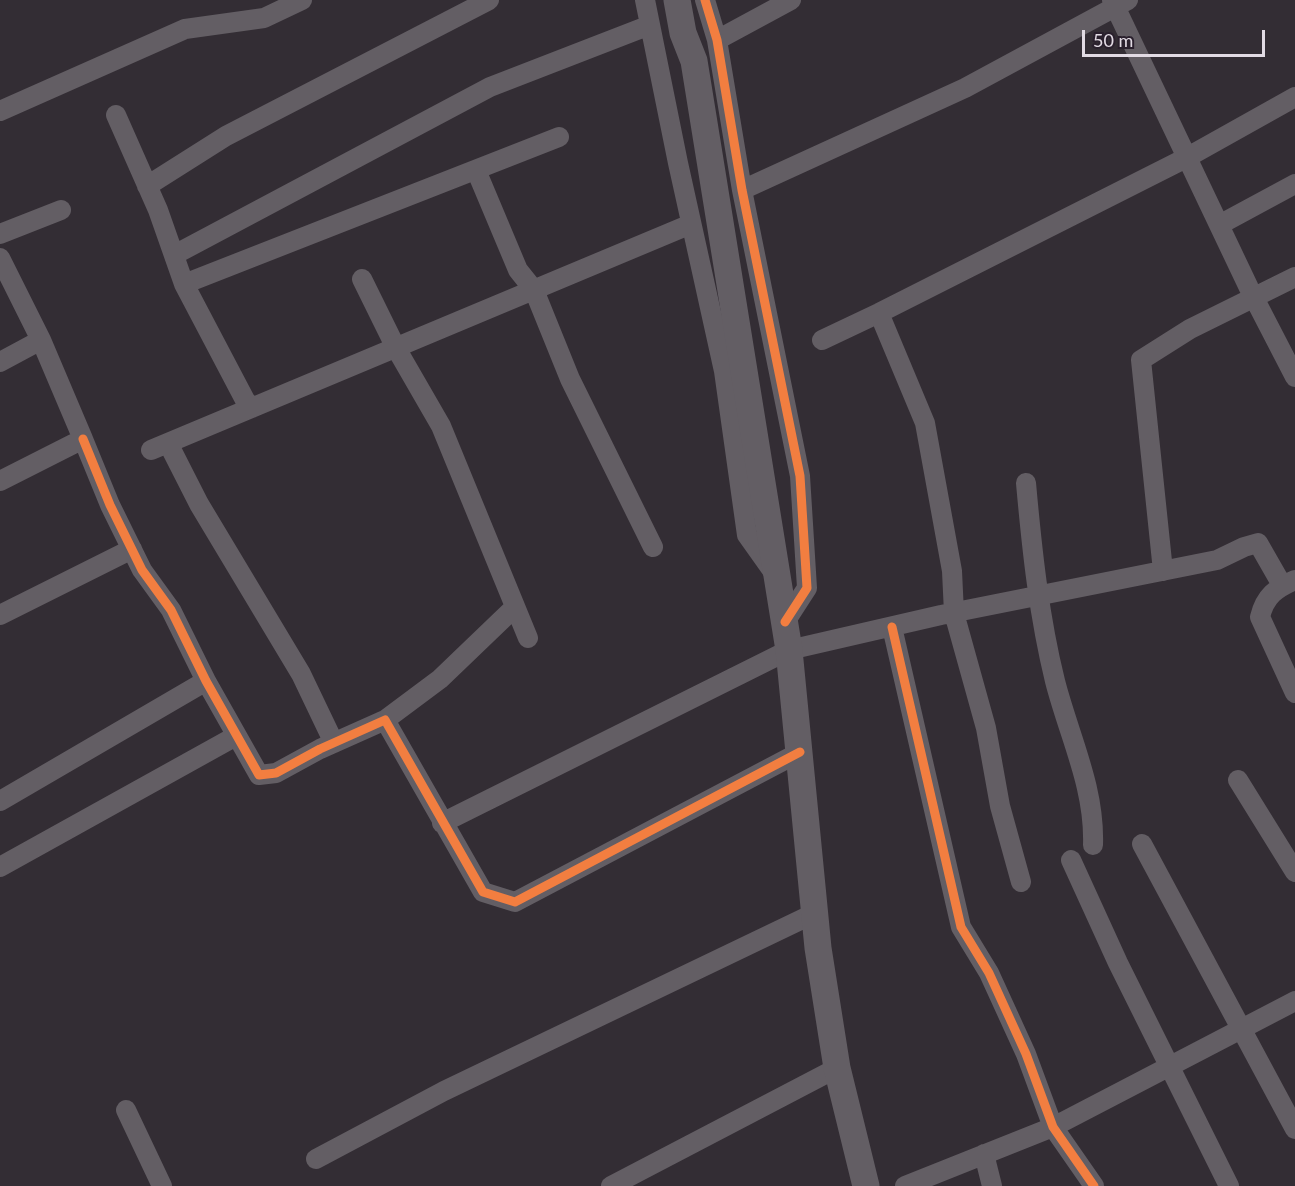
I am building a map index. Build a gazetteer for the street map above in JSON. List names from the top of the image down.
{
  "scale_bar": "50 m"
}
